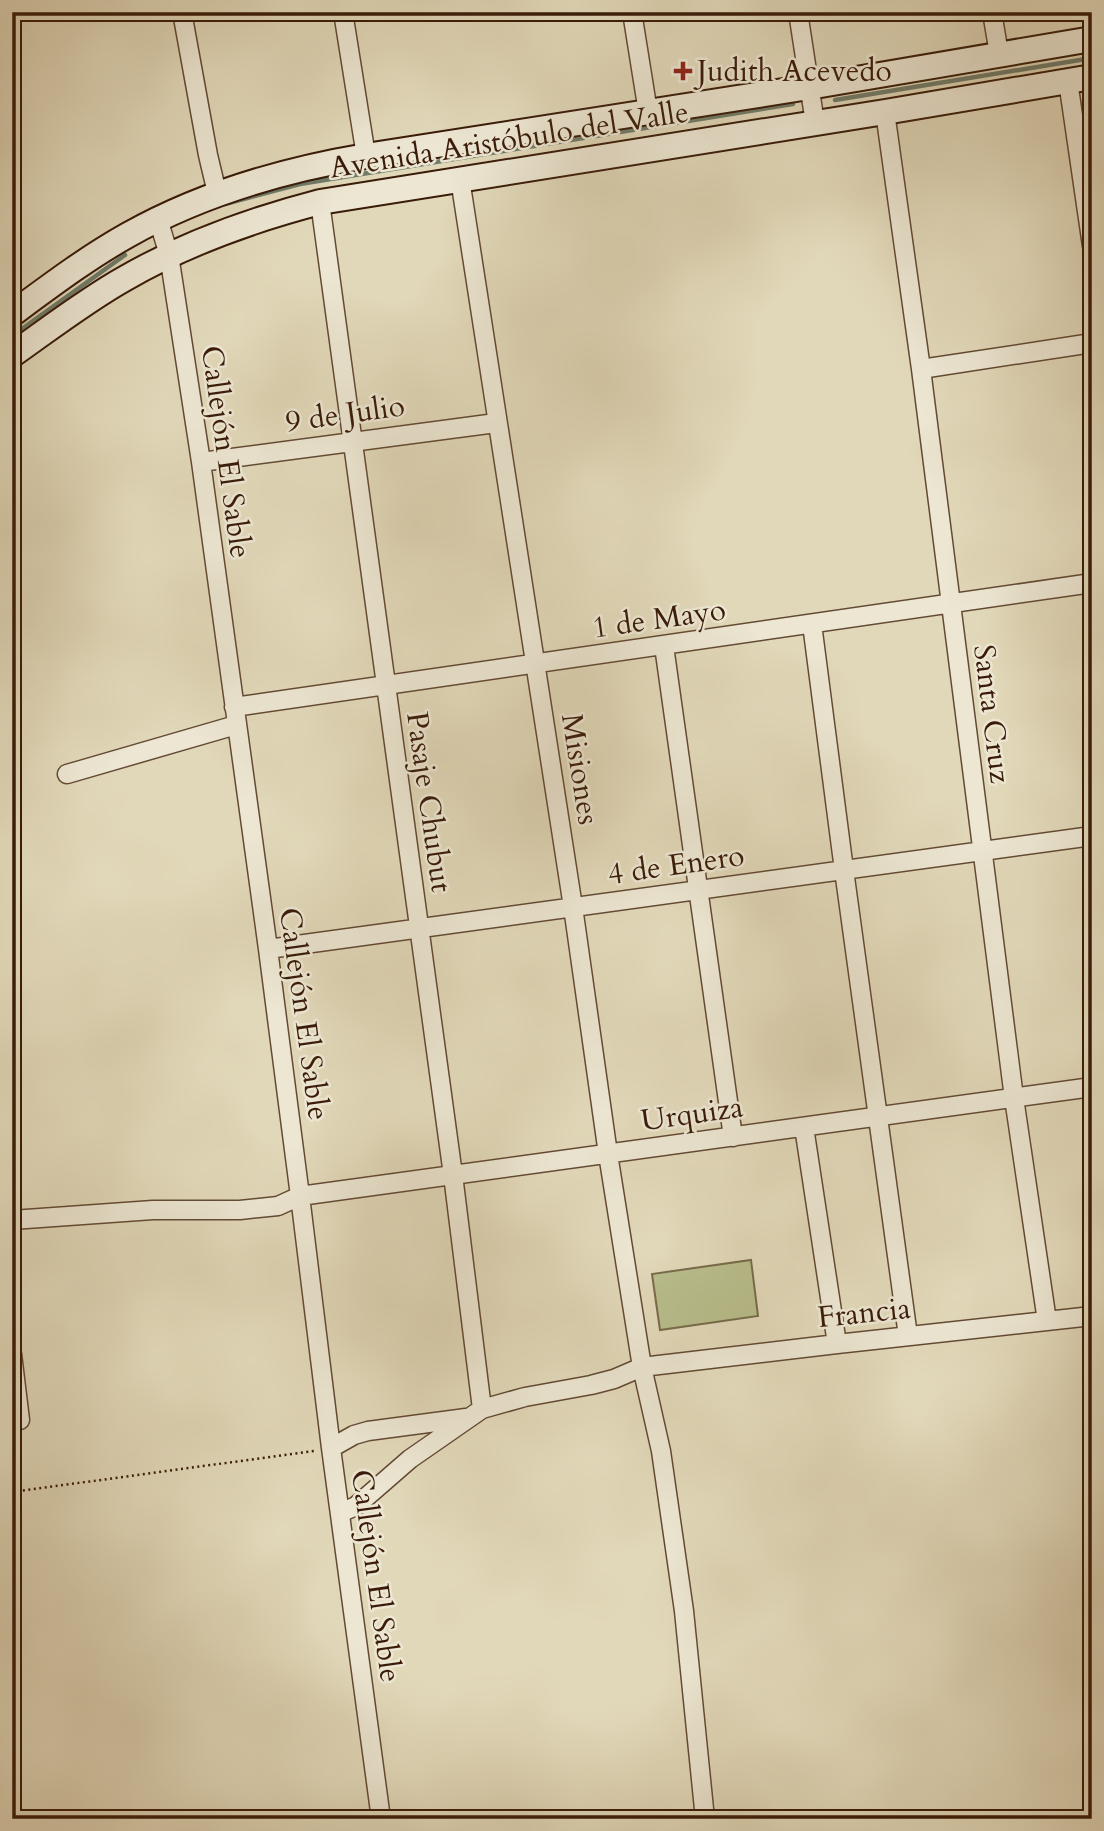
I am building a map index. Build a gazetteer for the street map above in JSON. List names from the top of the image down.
{
  "streets": {
    "main road": ["Avenida Aristóbulo del Valle"],
    "street": [
      "9 de Julio",
      "Callejón El Sable",
      "1 de Mayo",
      "Santa Cruz",
      "Misiones",
      "Pasaje Chubut",
      "4 de Enero",
      "Urquiza",
      "Francia"
    ]
  },
  "crossings": [
    ["Avenida Aristóbulo del Valle", "Callejón El Sable"],
    ["Avenida Aristóbulo del Valle", "Santa Cruz"],
    ["Avenida Aristóbulo del Valle", "Misiones"],
    ["Avenida Aristóbulo del Valle", "Pasaje Chubut"],
    ["9 de Julio", "Callejón El Sable"],
    ["9 de Julio", "Misiones"],
    ["9 de Julio", "Pasaje Chubut"],
    ["Callejón El Sable", "1 de Mayo"],
    ["Callejón El Sable", "4 de Enero"],
    ["Callejón El Sable", "Urquiza"],
    ["1 de Mayo", "Santa Cruz"],
    ["1 de Mayo", "Misiones"],
    ["1 de Mayo", "Pasaje Chubut"],
    ["Santa Cruz", "4 de Enero"],
    ["Santa Cruz", "Urquiza"],
    ["Santa Cruz", "Francia"],
    ["Misiones", "4 de Enero"],
    ["Misiones", "Urquiza"],
    ["Misiones", "Francia"],
    ["Pasaje Chubut", "4 de Enero"],
    ["Pasaje Chubut", "Urquiza"],
    ["Pasaje Chubut", "Francia"]
  ],
  "places": {
    "health": ["Judith Acevedo"]
  }
}
